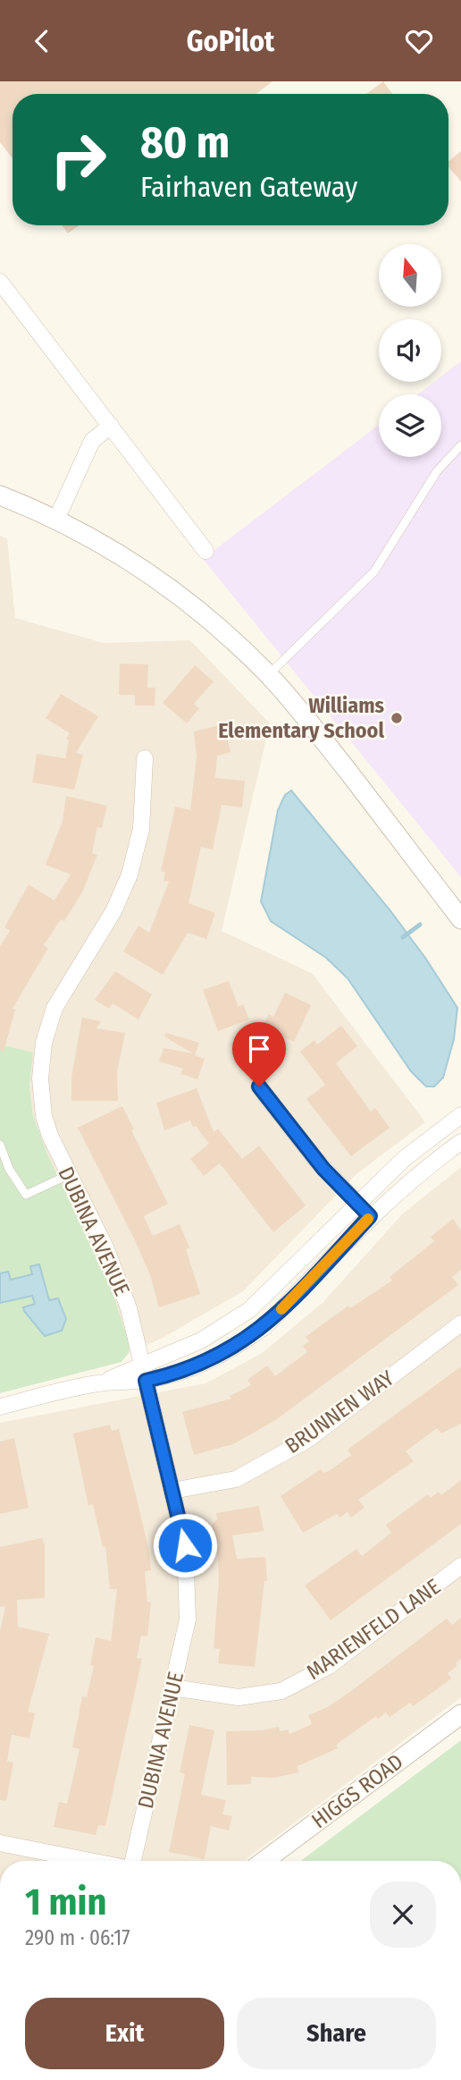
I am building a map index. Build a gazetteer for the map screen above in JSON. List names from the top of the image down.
{
  "streets": {
    "street": [
      "DUBINA AVENUE",
      "BRUNNEN WAY",
      "MARIENFELD LANE",
      "HIGGS ROAD"
    ]
  },
  "crossings": [
    ["DUBINA AVENUE", "BRUNNEN WAY"],
    ["DUBINA AVENUE", "MARIENFELD LANE"]
  ],
  "places": ["Williams Elementary School"],
  "north": "top",
  "page": {
    "header": "GoPilot",
    "turn": ["80 m", "Fairhaven Gateway"],
    "heading": ["1 min", "290 m · 06:17"],
    "buttons": ["Exit", "Share"]
  }
}
